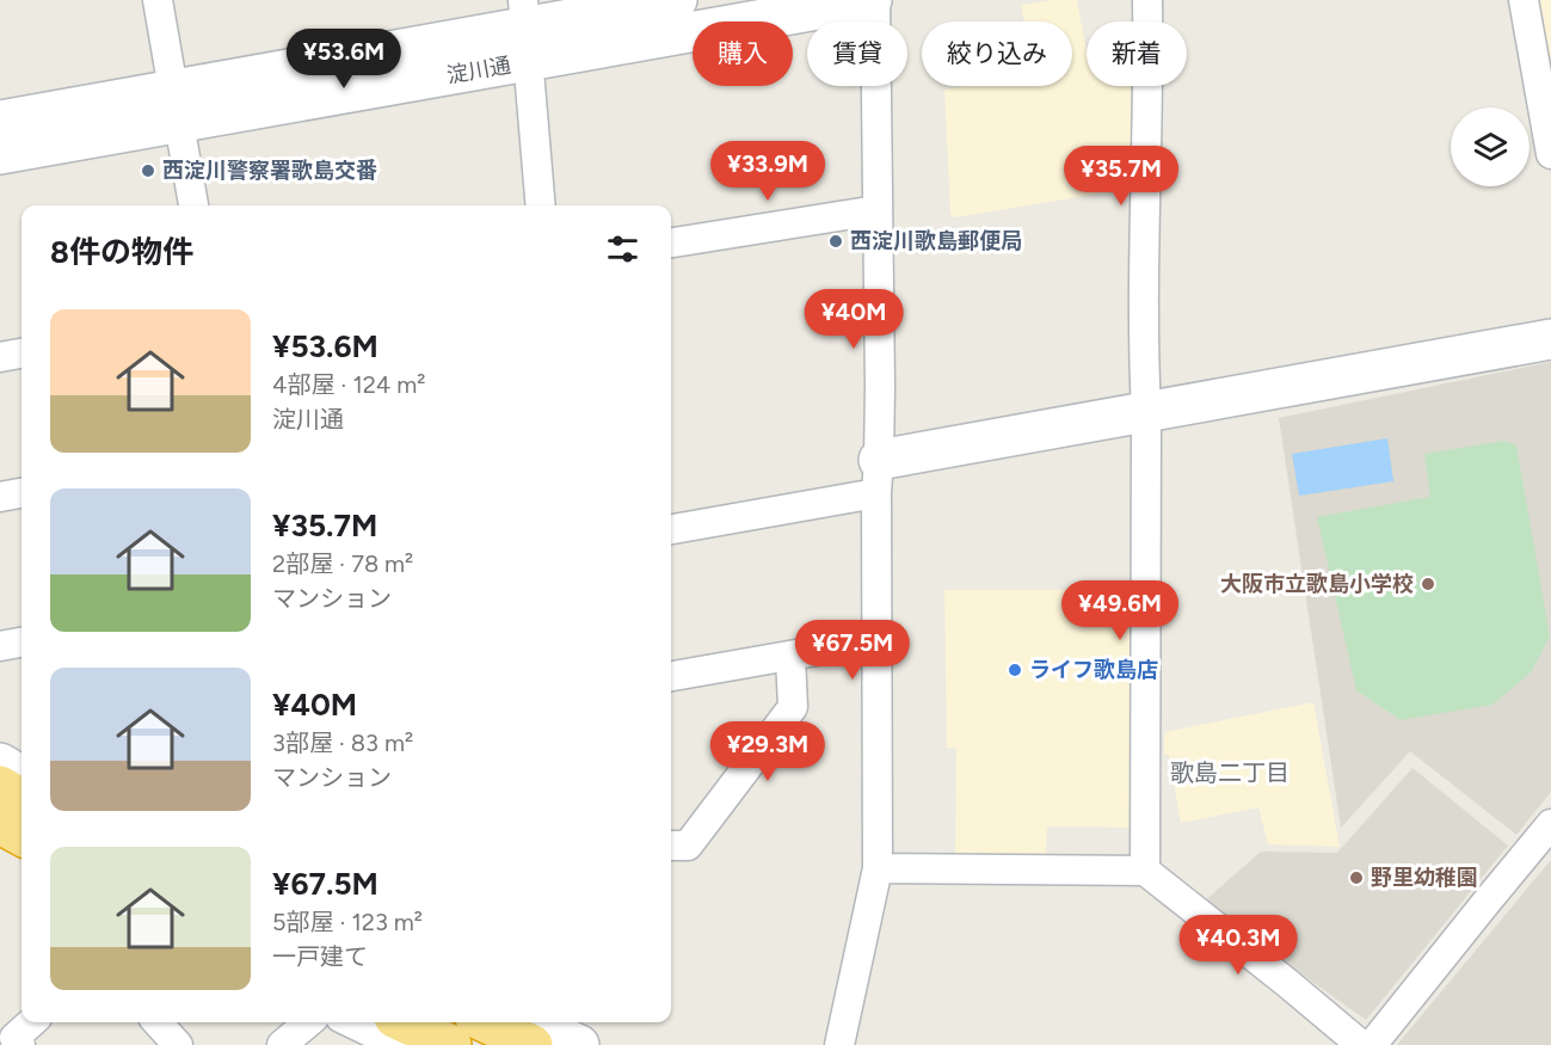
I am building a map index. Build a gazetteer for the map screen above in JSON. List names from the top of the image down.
{
  "streets": {
    "street": ["淀川通"]
  },
  "districts": ["歌島二丁目"],
  "places": [
    "西淀川警察署歌島交番",
    "西淀川歌島郵便局",
    "大阪市立歌島小学校",
    "ライフ歌島店",
    "野里幼稚園"
  ],
  "page": {
    "chip": [
      "購入",
      "賃貸",
      "絞り込み",
      "新着"
    ],
    "price": [
      "¥53.6M",
      "¥33.9M",
      "¥35.7M",
      "¥40M",
      "¥49.6M",
      "¥67.5M",
      "¥29.3M",
      "¥40.3M"
    ],
    "heading": "8件の物件",
    "list": [
      {
        "name": "¥53.6M",
        "note": "4部屋 · 124 m² · 淀川通"
      },
      {
        "name": "¥35.7M",
        "note": "2部屋 · 78 m² · マンション"
      },
      {
        "name": "¥40M",
        "note": "3部屋 · 83 m² · マンション"
      },
      {
        "name": "¥67.5M",
        "note": "5部屋 · 123 m² · 一戸建て"
      }
    ]
  }
}
